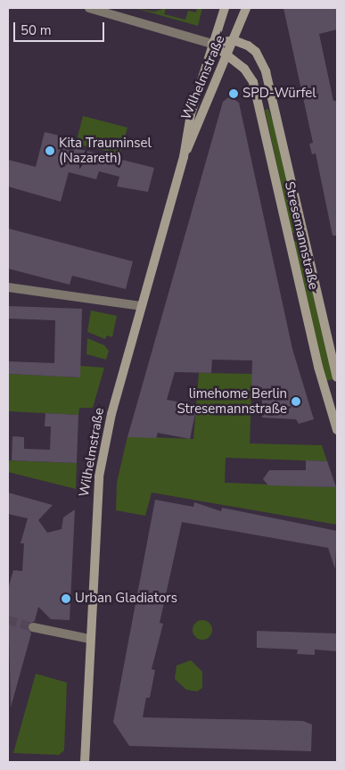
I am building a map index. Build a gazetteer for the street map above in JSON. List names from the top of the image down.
{
  "streets": {
    "main road": ["Wilhelmstraße", "Stresemannstraße"]
  },
  "crossings": [
    ["Wilhelmstraße", "Stresemannstraße"]
  ],
  "places": [
    "SPD-Würfel",
    "Kita Trauminsel (Nazareth)",
    "limehome Berlin Stresemannstraße",
    "Urban Gladiators"
  ],
  "scale_bar": "50 m"
}
